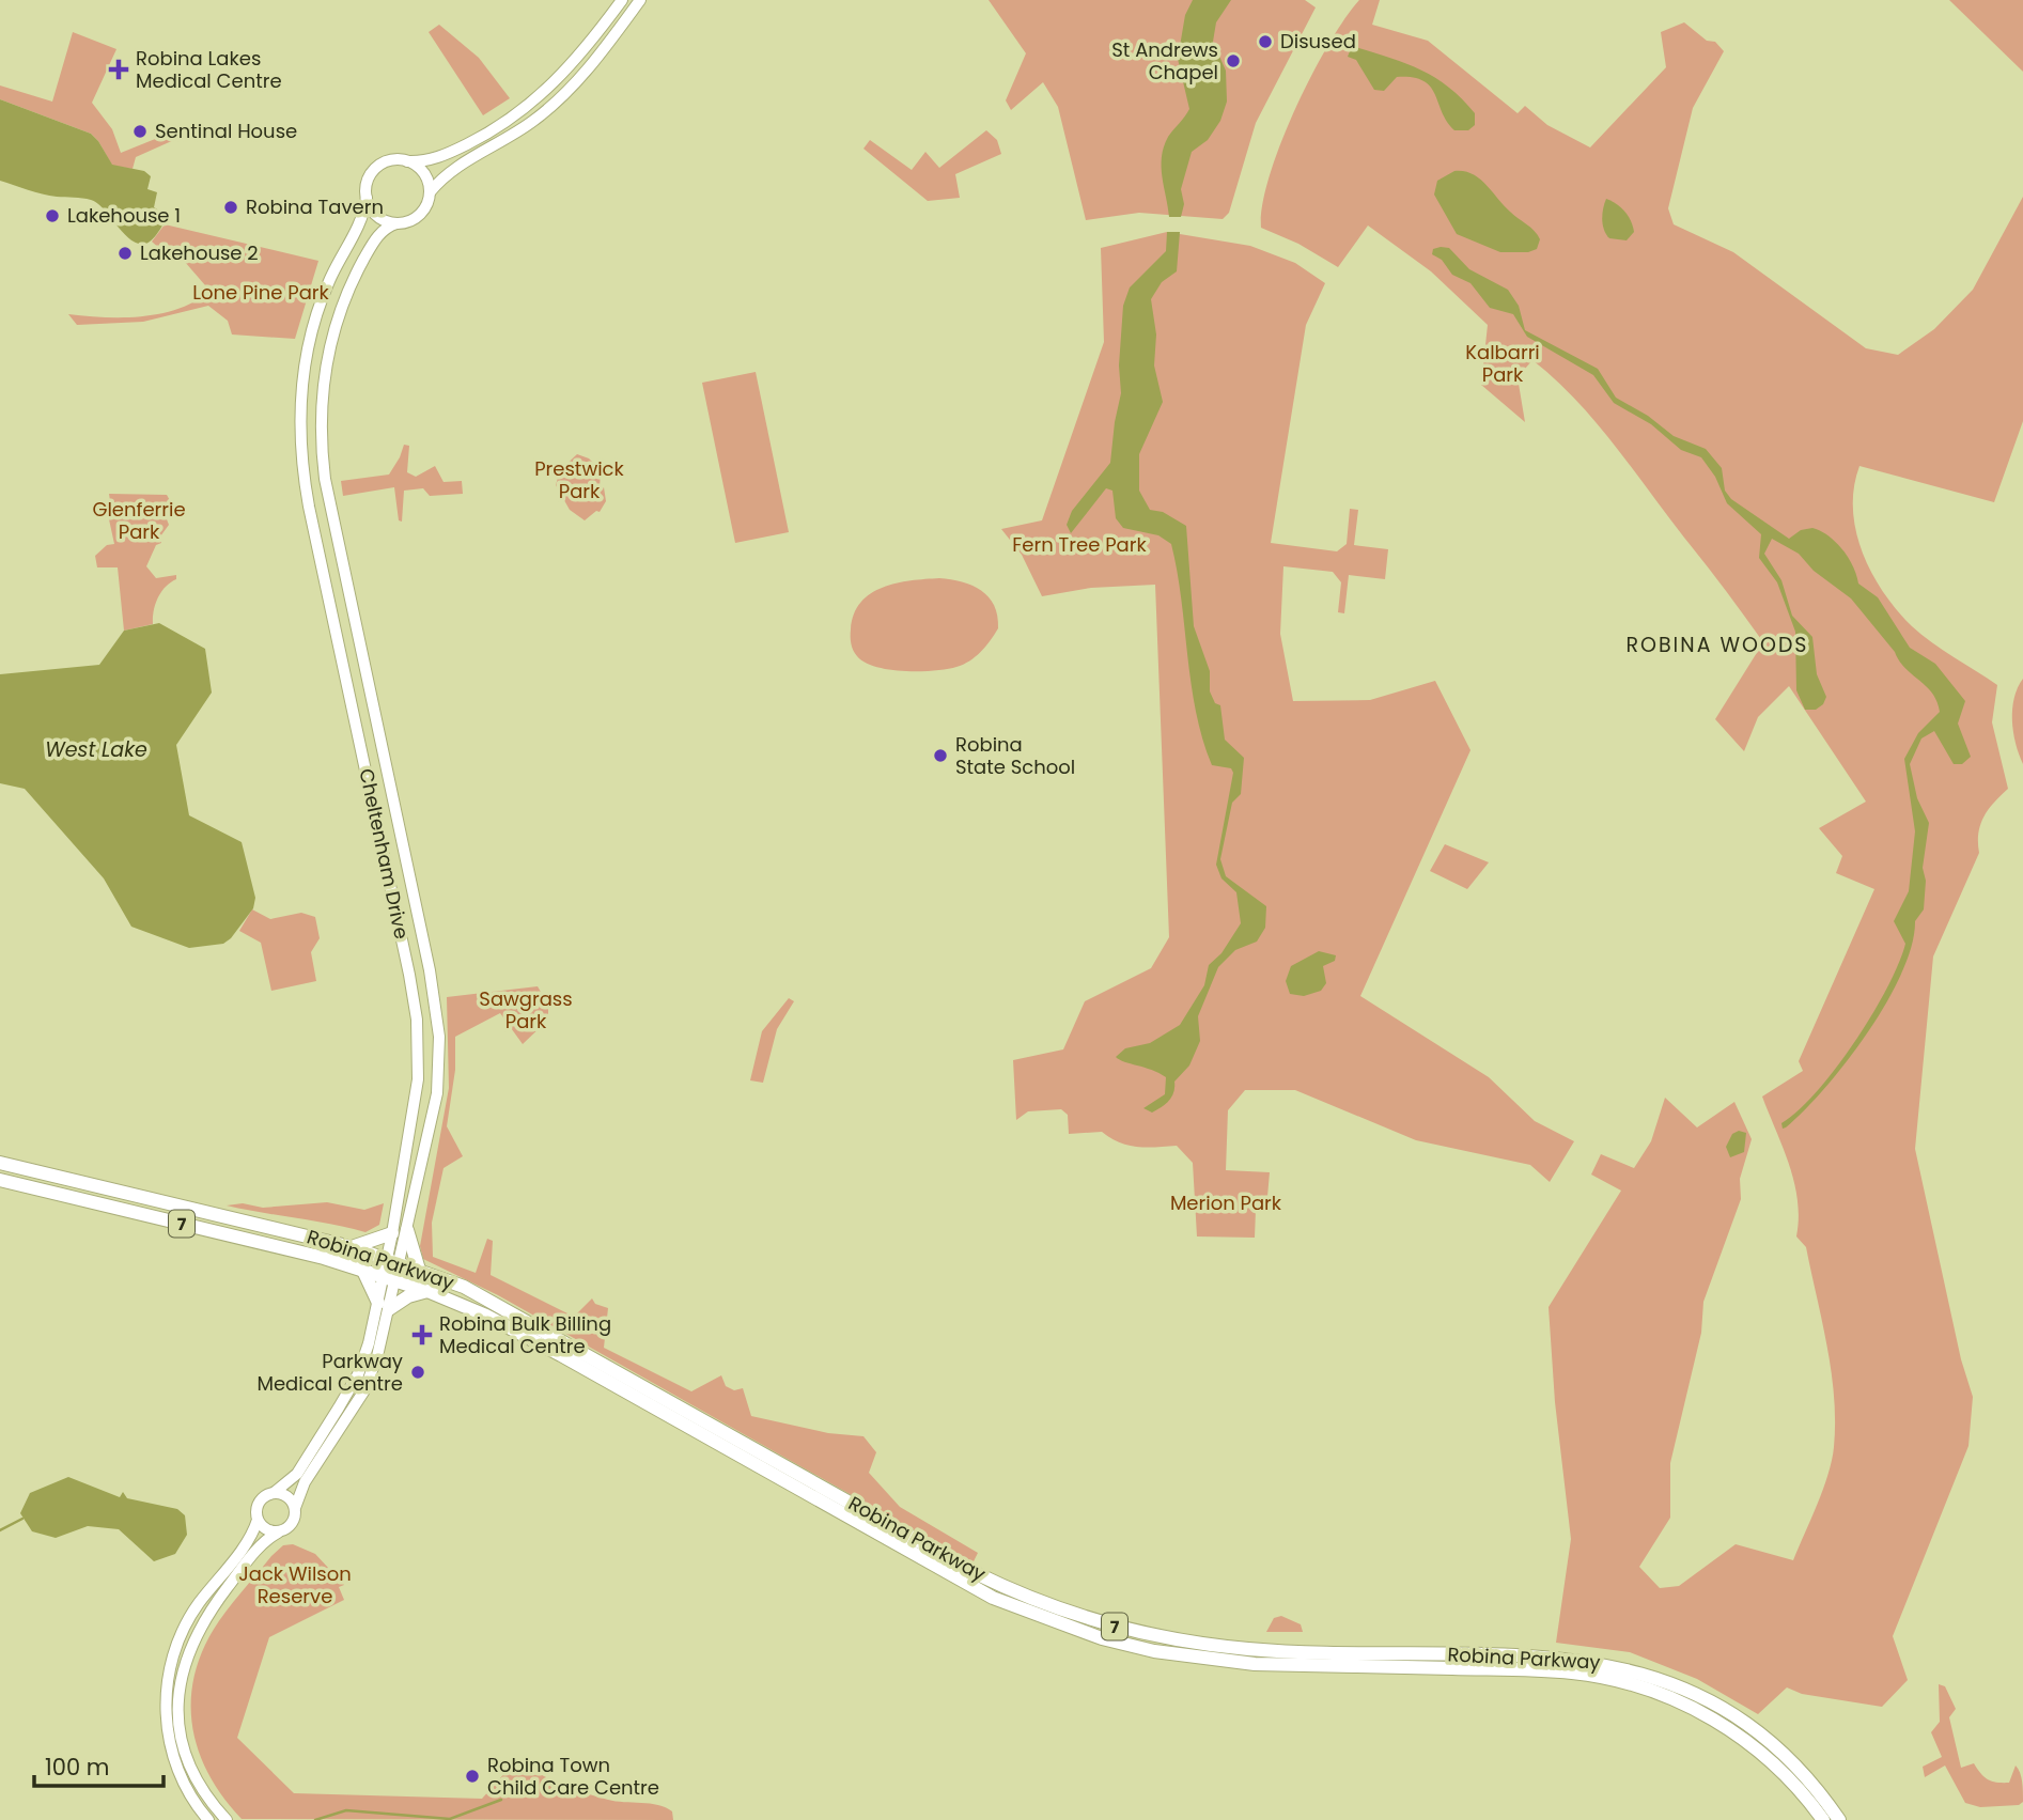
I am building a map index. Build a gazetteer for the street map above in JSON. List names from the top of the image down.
{
  "streets": {
    "main road": ["Cheltenham Drive", "7", "Robina Parkway"]
  },
  "crossings": [
    ["Cheltenham Drive", "Robina Parkway"]
  ],
  "districts": ["ROBINA WOODS"],
  "water": ["West Lake"],
  "parks": [
    "Lone Pine Park",
    "Kalbarri Park",
    "Prestwick Park",
    "Glenferrie Park",
    "Fern Tree Park",
    "Sawgrass Park",
    "Merion Park",
    "Jack Wilson Reserve"
  ],
  "places": {
    "other": [
      "Disused",
      "St Andrews Chapel",
      "Sentinal House",
      "Robina Tavern",
      "Lakehouse 1",
      "Lakehouse 2",
      "Robina State School",
      "Parkway Medical Centre",
      "Robina Town Child Care Centre"
    ],
    "health": ["Robina Lakes Medical Centre", "Robina Bulk Billing Medical Centre"]
  },
  "scale_bar": "100 m"
}
